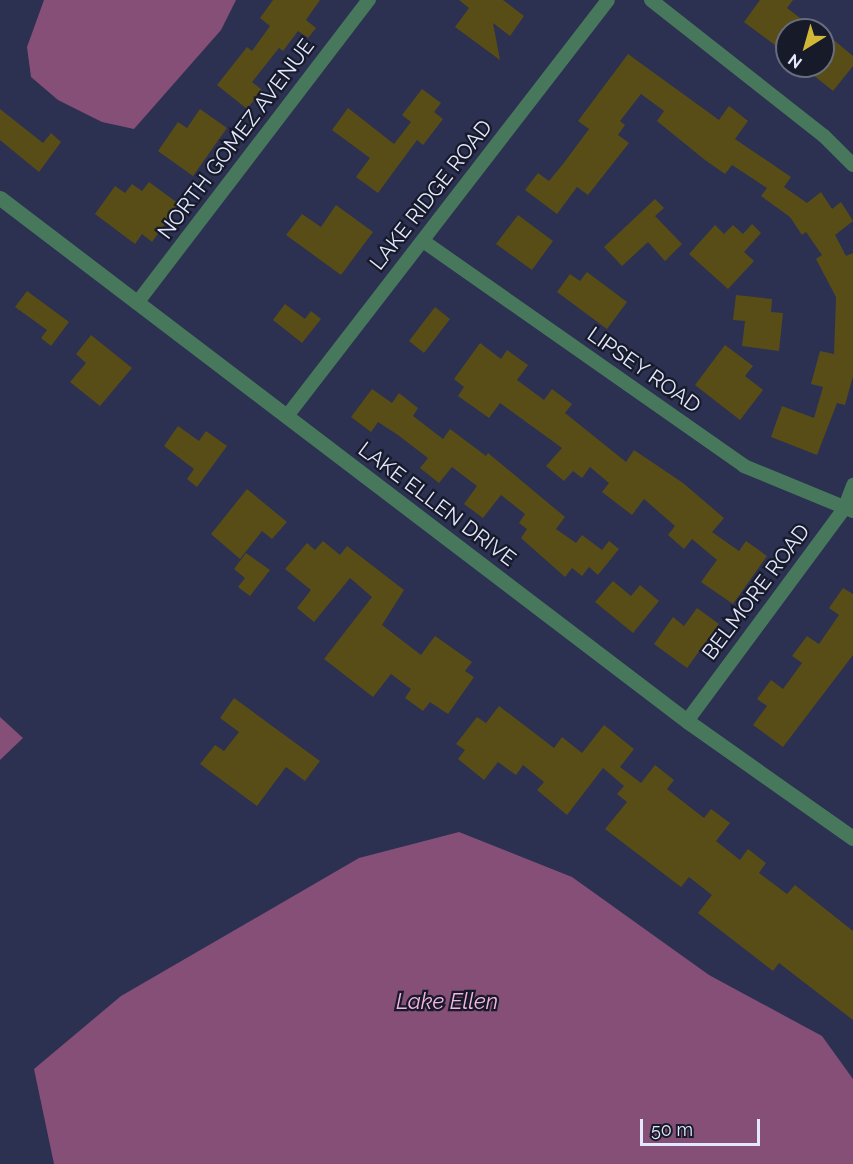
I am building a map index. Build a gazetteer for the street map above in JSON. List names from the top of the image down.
{
  "streets": {
    "street": [
      "NORTH GOMEZ AVENUE",
      "LAKE RIDGE ROAD",
      "LIPSEY ROAD",
      "LAKE ELLEN DRIVE",
      "BELMORE ROAD"
    ]
  },
  "crossings": [
    ["NORTH GOMEZ AVENUE", "LAKE ELLEN DRIVE"],
    ["LAKE RIDGE ROAD", "LIPSEY ROAD"],
    ["LAKE RIDGE ROAD", "LAKE ELLEN DRIVE"],
    ["LIPSEY ROAD", "BELMORE ROAD"],
    ["LAKE ELLEN DRIVE", "BELMORE ROAD"]
  ],
  "water": ["Lake Ellen"],
  "scale_bar": "50 m",
  "north": "bottom left"
}
